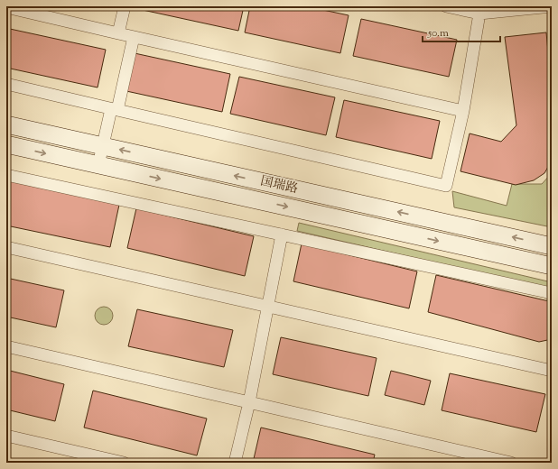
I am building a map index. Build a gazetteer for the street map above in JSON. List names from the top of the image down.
{
  "streets": {
    "street": ["国瑞路"]
  },
  "scale_bar": "50 m"
}
